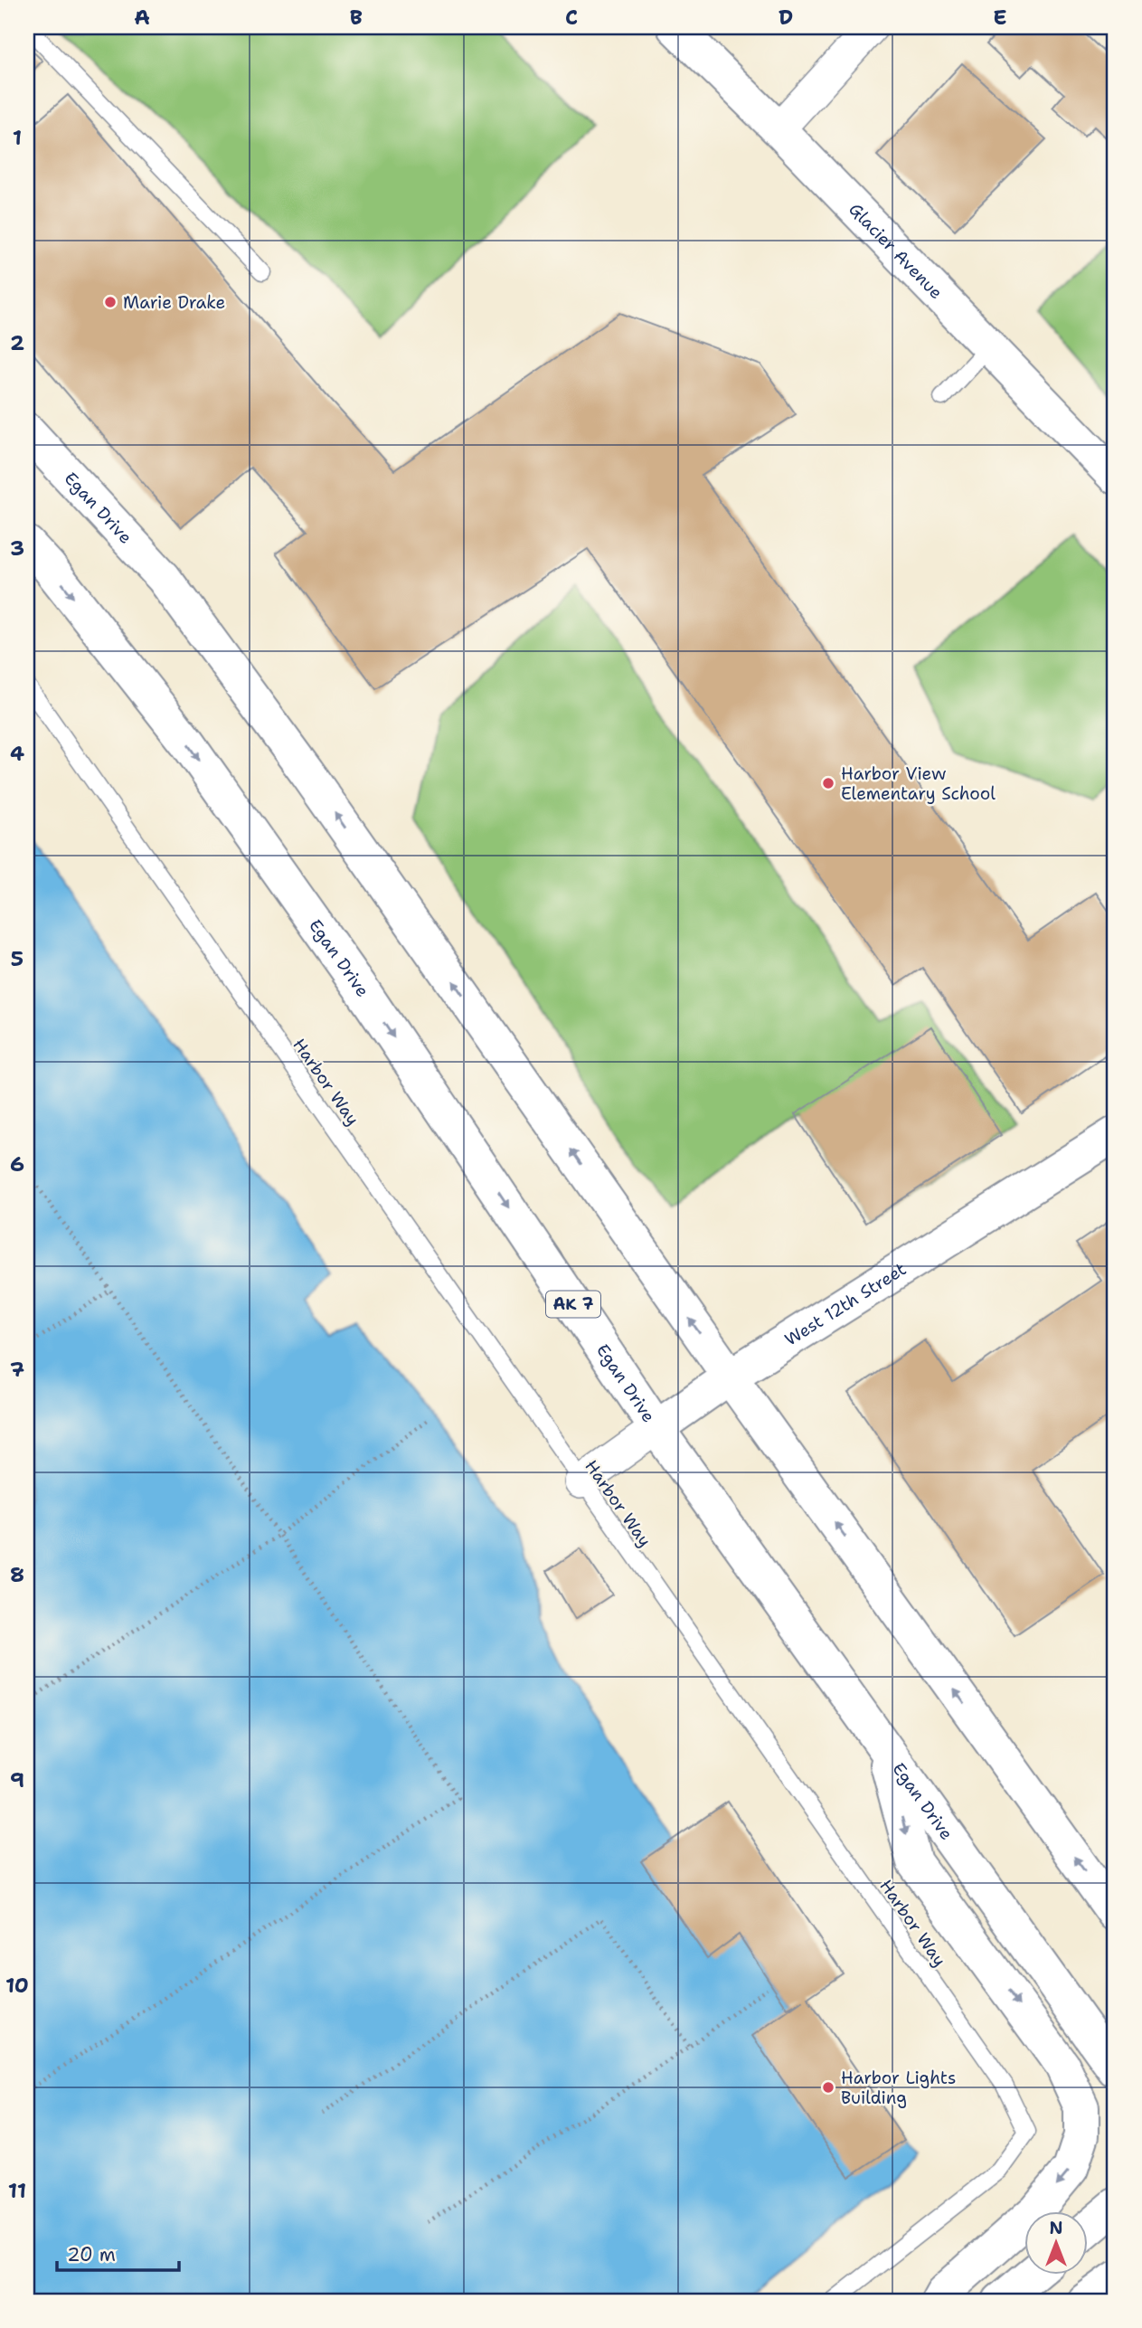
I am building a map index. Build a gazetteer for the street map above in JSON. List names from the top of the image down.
{
  "streets": {
    "main road": [
      "Glacier Avenue",
      "Egan Drive",
      "AK 7",
      "West 12th Street"
    ],
    "lane": ["Harbor Way"]
  },
  "crossings": [
    ["Egan Drive", "West 12th Street"],
    ["Harbor Way", "West 12th Street"]
  ],
  "places": ["Marie Drake", "Harbor View Elementary School", "Harbor Lights Building"],
  "scale_bar": "20 m",
  "north": "top",
  "grid": {
    "columns": [
      "A",
      "B",
      "C",
      "D",
      "E"
    ],
    "rows": [
      "1",
      "2",
      "3",
      "4",
      "5",
      "6",
      "7",
      "8",
      "9",
      "10",
      "11"
    ]
  }
}
